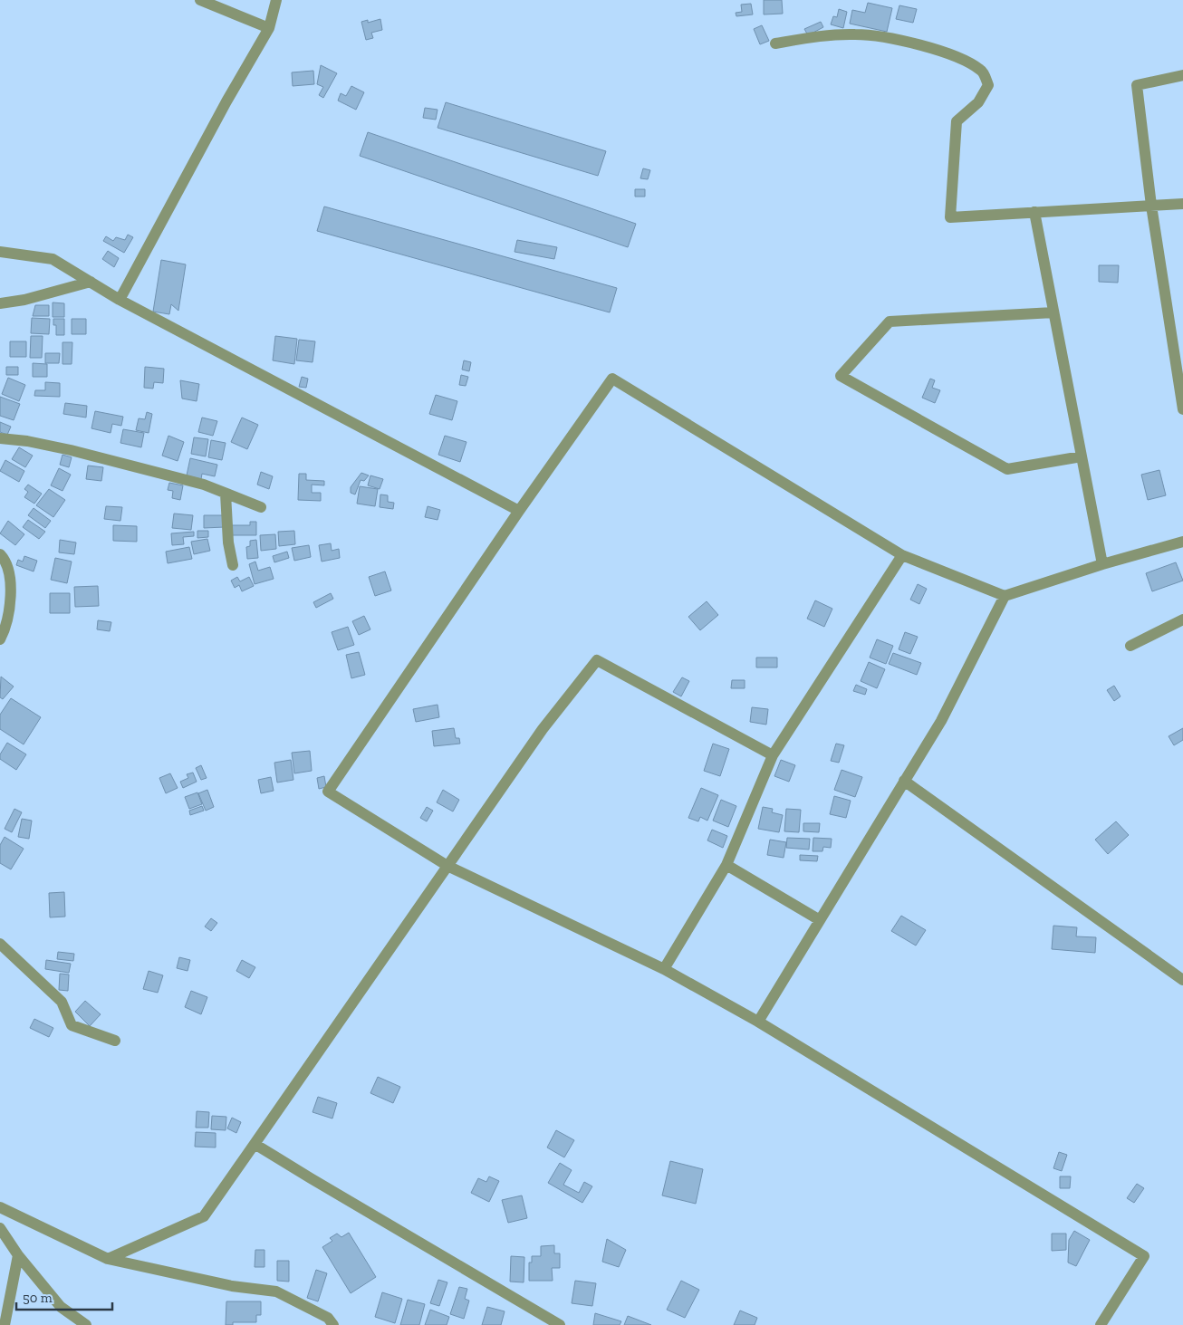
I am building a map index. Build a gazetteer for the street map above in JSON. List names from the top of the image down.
{
  "scale_bar": "50 m"
}
